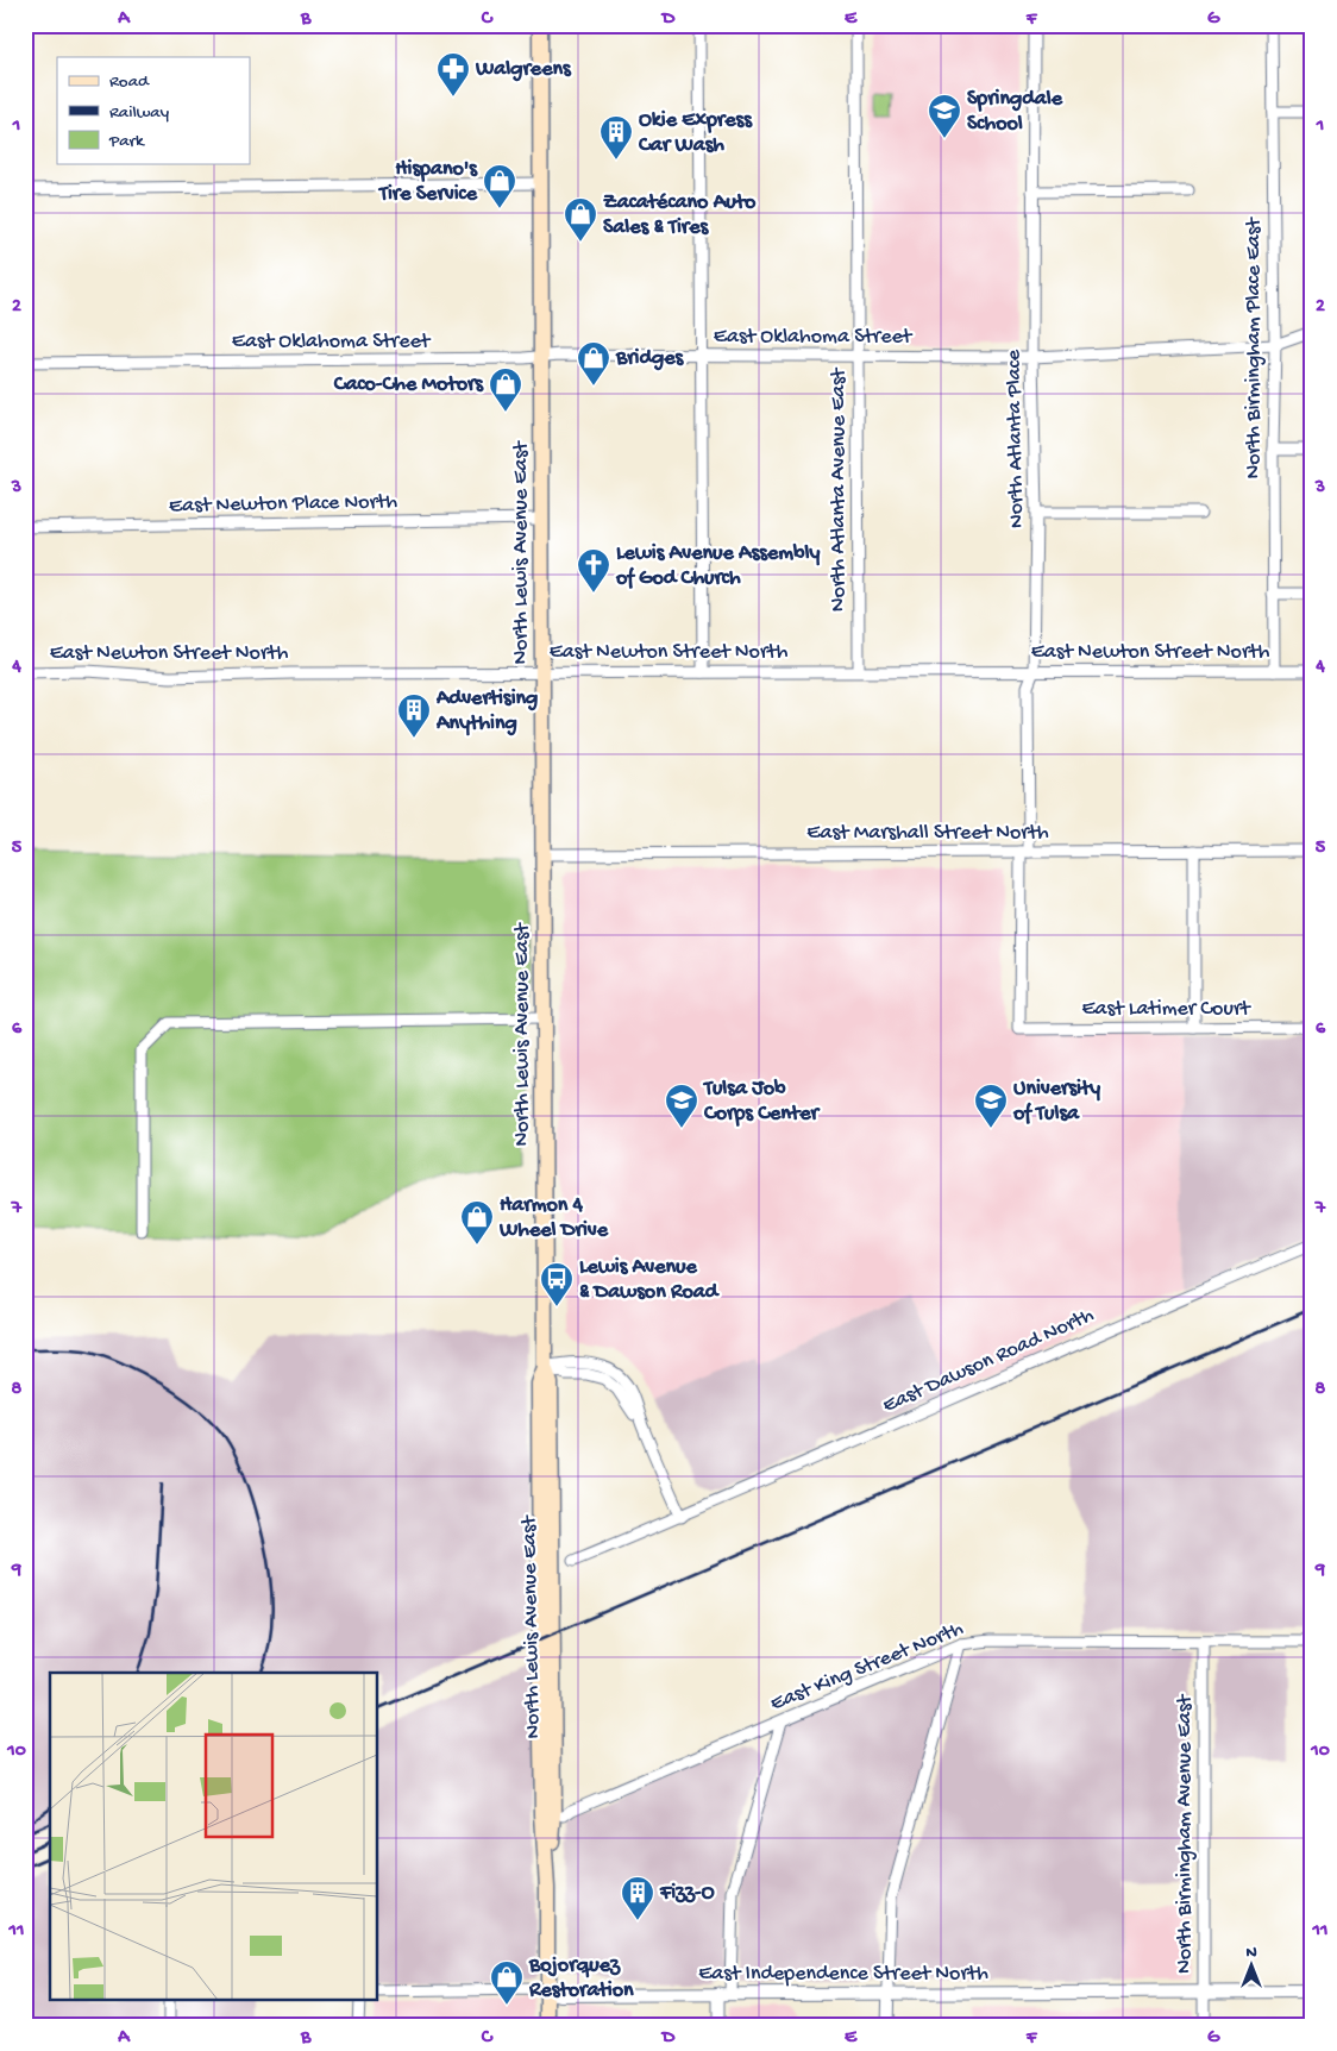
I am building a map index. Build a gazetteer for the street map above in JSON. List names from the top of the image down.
{
  "streets": {
    "main road": ["North Lewis Avenue East"],
    "street": [
      "East Oklahoma Street",
      "North Birmingham Place East",
      "North Atlanta Place",
      "North Atlanta Avenue East",
      "East Newton Place North",
      "East Newton Street North",
      "East Marshall Street North",
      "East Latimer Court",
      "East Dawson Road North",
      "East King Street North",
      "North Birmingham Avenue East",
      "East Independence Street North"
    ]
  },
  "crossings": [
    ["East Oklahoma Street", "North Birmingham Place East"],
    ["East Oklahoma Street", "North Atlanta Place"],
    ["East Oklahoma Street", "North Atlanta Avenue East"],
    ["East Oklahoma Street", "North Lewis Avenue East"],
    ["North Birmingham Place East", "East Newton Street North"],
    ["North Atlanta Place", "East Newton Street North"],
    ["North Atlanta Place", "East Marshall Street North"],
    ["North Atlanta Place", "East Latimer Court"],
    ["North Atlanta Avenue East", "East Newton Street North"],
    ["East Newton Place North", "North Lewis Avenue East"],
    ["North Lewis Avenue East", "East Newton Street North"],
    ["North Lewis Avenue East", "East Marshall Street North"],
    ["North Lewis Avenue East", "East Independence Street North"],
    ["East King Street North", "North Birmingham Avenue East"],
    ["North Birmingham Avenue East", "East Independence Street North"]
  ],
  "places": {
    "pharmacy": ["Walgreens"],
    "school or university": ["Springdale School", "Tulsa Job Corps Center", "University of Tulsa"],
    "building": ["Okie Express Car Wash", "Advertising Anything", "Fizz-O"],
    "shop": [
      "Hispano's Tire Service",
      "Zacatécano Auto Sales & Tires",
      "Bridges",
      "Caco-Che Motors",
      "Harmon 4 Wheel Drive",
      "Bojorquez Restoration"
    ],
    "church": ["Lewis Avenue Assembly of God Church"],
    "bus stop": ["Lewis Avenue & Dawson Road"]
  },
  "legend": ["Road", "Railway", "Park"],
  "north": "top",
  "grid": {
    "columns": [
      "A",
      "B",
      "C",
      "D",
      "E",
      "F",
      "G"
    ],
    "rows": [
      "1",
      "2",
      "3",
      "4",
      "5",
      "6",
      "7",
      "8",
      "9",
      "10",
      "11"
    ]
  }
}
